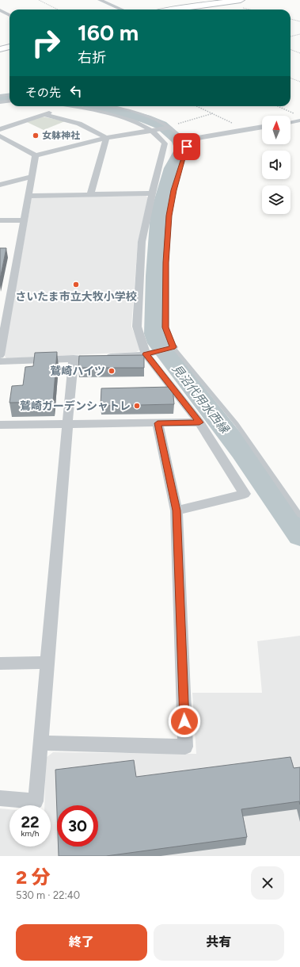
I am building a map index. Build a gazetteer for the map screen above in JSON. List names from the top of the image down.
{
  "water": ["見沼代用水西縁"],
  "places": [
    "女躰神社",
    "さいたま市立大牧小学校",
    "鷲崎ハイツ",
    "鷲崎ガーデンシャトレ"
  ],
  "north": "top",
  "page": {
    "turn": ["160 m", "右折"],
    "then": "その先",
    "speed": "22 km/h",
    "limit": "30",
    "heading": ["2 分", "530 m · 22:40"],
    "buttons": ["終了", "共有"]
  }
}
